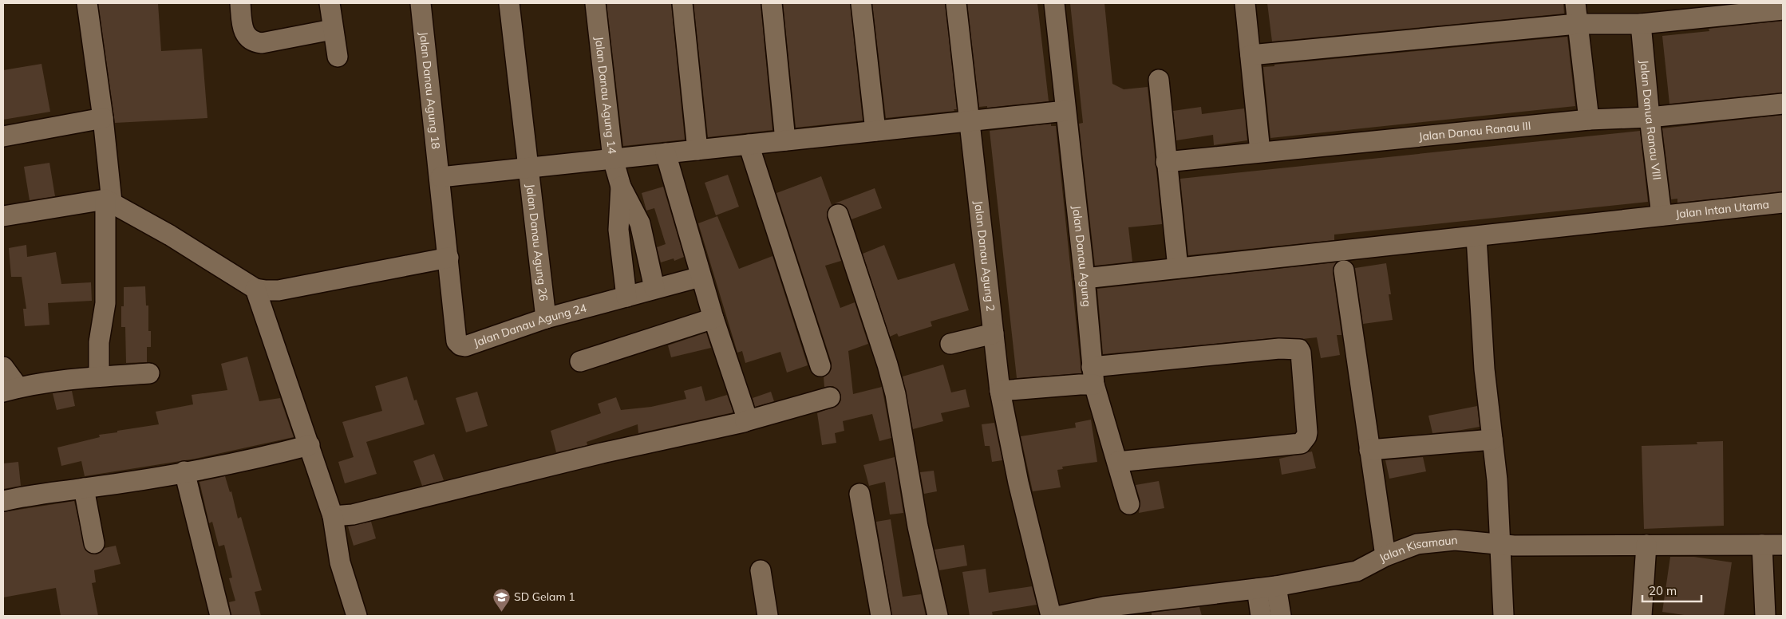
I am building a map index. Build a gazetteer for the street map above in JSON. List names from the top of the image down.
{
  "streets": {
    "street": [
      "Jalan Danau Agung 18",
      "Jalan Danau Agung 14",
      "Jalan Danua Ranau VIII",
      "Jalan Danau Ranau III",
      "Jalan Intan Utama",
      "Jalan Danau Agung 26",
      "Jalan Danau Agung",
      "Jalan Danau Agung 2",
      "Jalan Danau Agung 24",
      "Jalan Kisamaun"
    ]
  },
  "crossings": [
    ["Jalan Danau Agung 18", "Jalan Danau Agung 24"],
    ["Jalan Danau Agung 14", "Jalan Danau Agung 24"],
    ["Jalan Danua Ranau VIII", "Jalan Danau Ranau III"],
    ["Jalan Danua Ranau VIII", "Jalan Intan Utama"],
    ["Jalan Intan Utama", "Jalan Danau Agung"],
    ["Jalan Danau Agung 26", "Jalan Danau Agung 24"]
  ],
  "places": {
    "school or university": ["SD Gelam 1"]
  },
  "scale_bar": "20 m"
}
